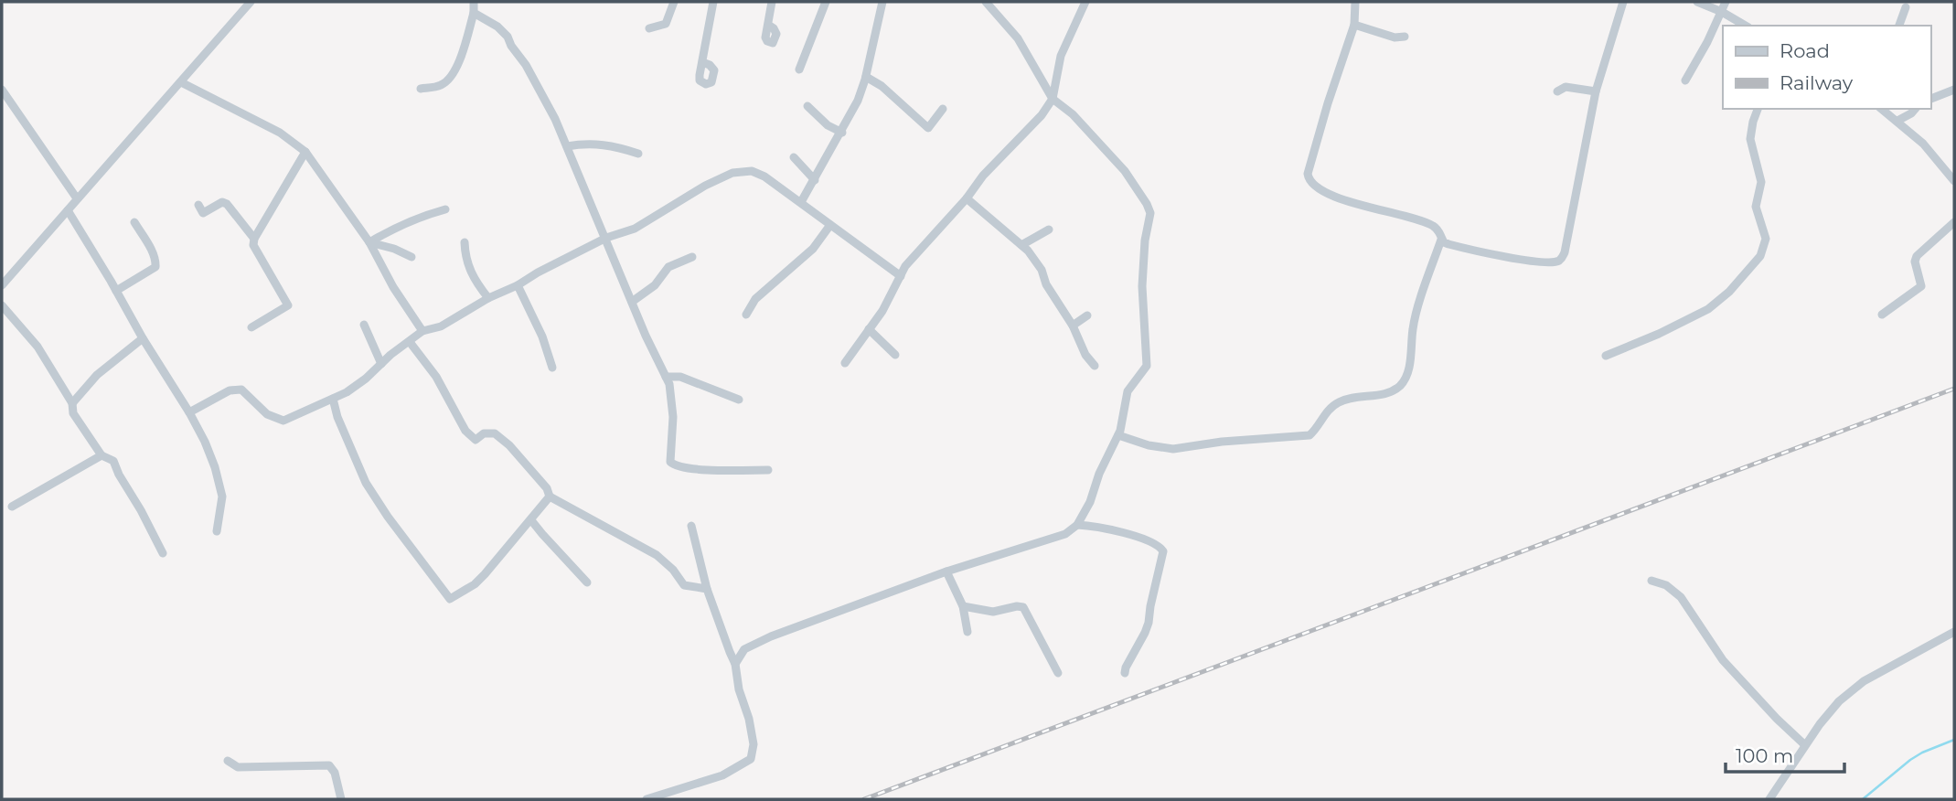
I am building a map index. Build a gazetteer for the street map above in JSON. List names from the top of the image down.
{
  "legend": ["Road", "Railway"],
  "scale_bar": "100 m"
}
